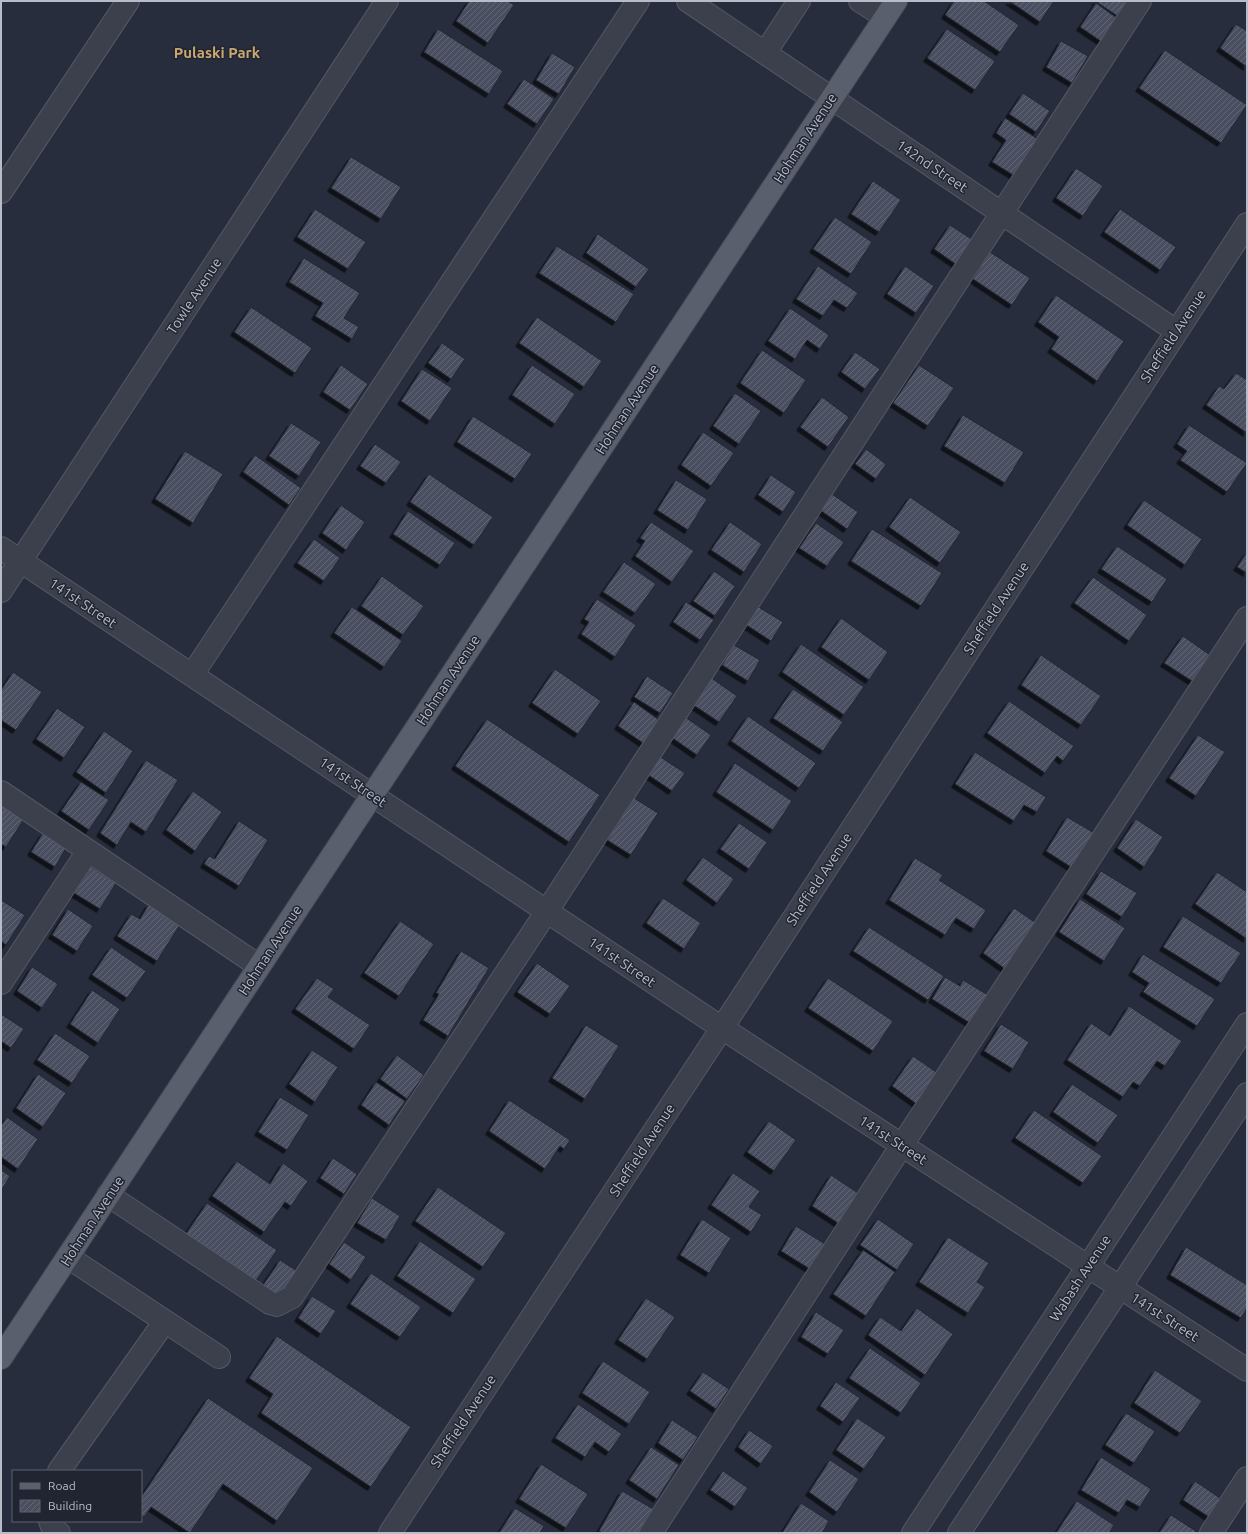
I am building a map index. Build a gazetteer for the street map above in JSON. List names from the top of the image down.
{
  "streets": {
    "main road": ["Hohman Avenue"],
    "street": [
      "142nd Street",
      "Towle Avenue",
      "Sheffield Avenue",
      "141st Street",
      "Wabash Avenue"
    ]
  },
  "crossings": [
    ["Hohman Avenue", "142nd Street"],
    ["Hohman Avenue", "141st Street"],
    ["142nd Street", "Sheffield Avenue"],
    ["Towle Avenue", "141st Street"],
    ["Sheffield Avenue", "141st Street"],
    ["141st Street", "Wabash Avenue"]
  ],
  "districts": ["Pulaski Park"],
  "legend": ["Road", "Building"]
}
